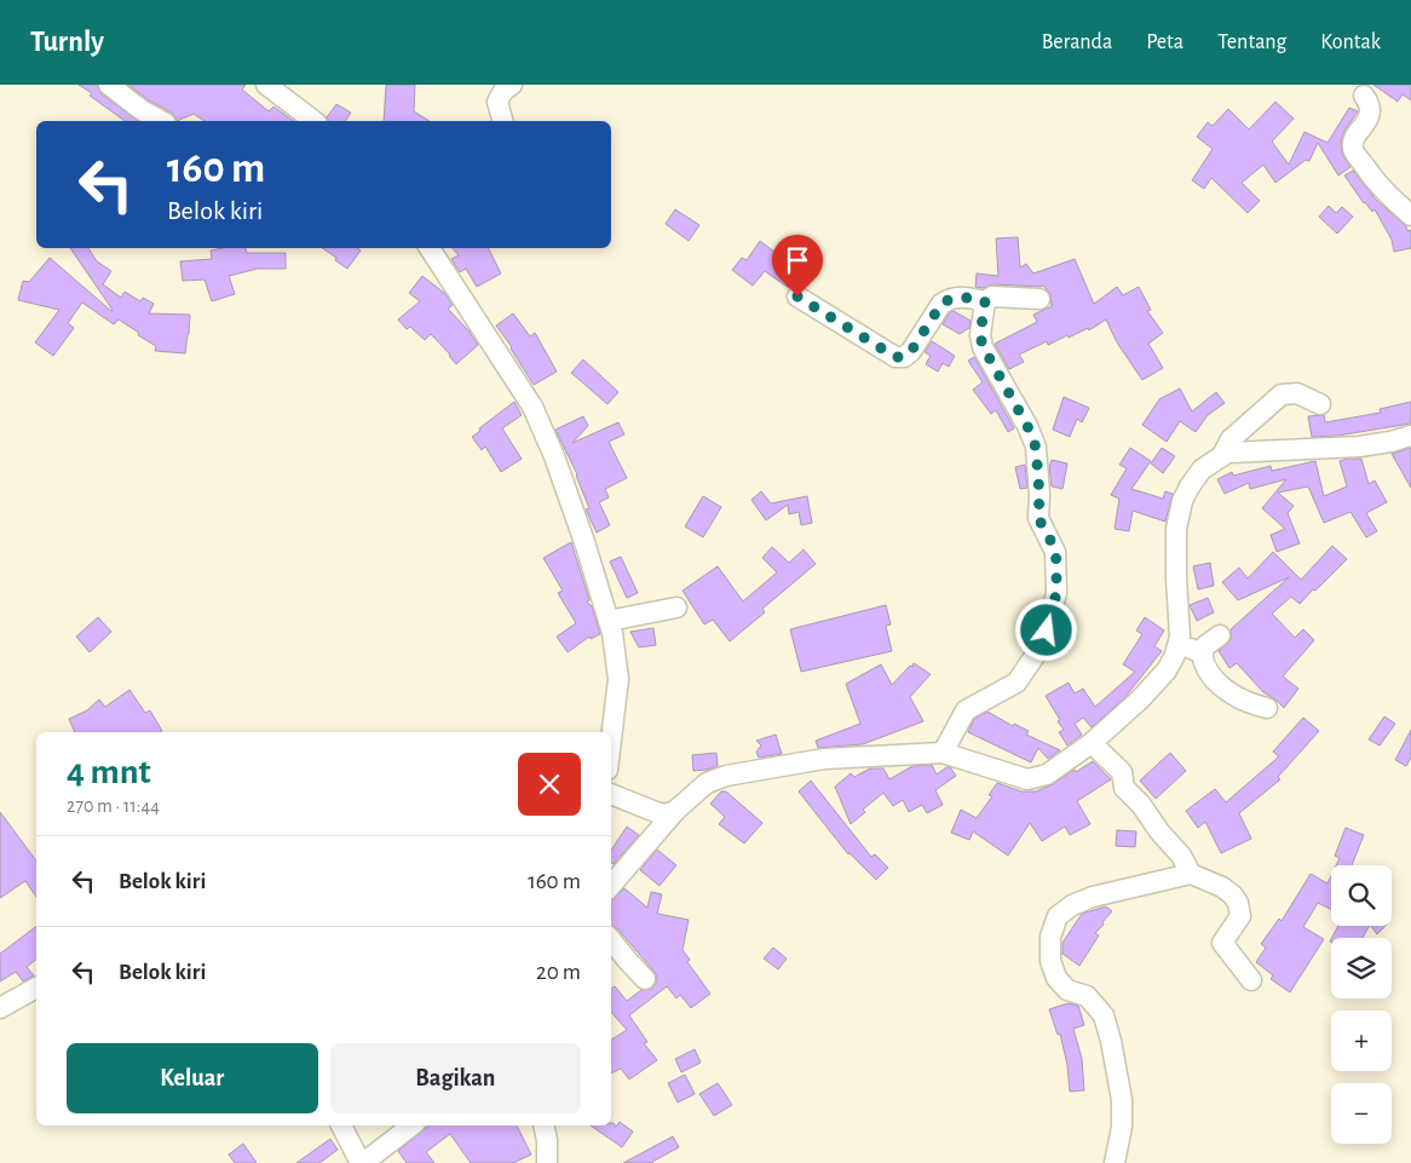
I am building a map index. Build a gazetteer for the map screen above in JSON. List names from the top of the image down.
{
  "page": {
    "header": "Turnly",
    "nav": [
      "Beranda",
      "Peta",
      "Tentang",
      "Kontak"
    ],
    "turn": ["160 m", "Belok kiri"],
    "heading": ["4 mnt", "270 m · 11:44"],
    "list": [
      {
        "name": "Belok kiri",
        "value": "160 m"
      },
      {
        "name": "Belok kiri",
        "value": "20 m"
      }
    ],
    "map_buttons": ["+", "−"],
    "buttons": ["Keluar", "Bagikan"]
  }
}
